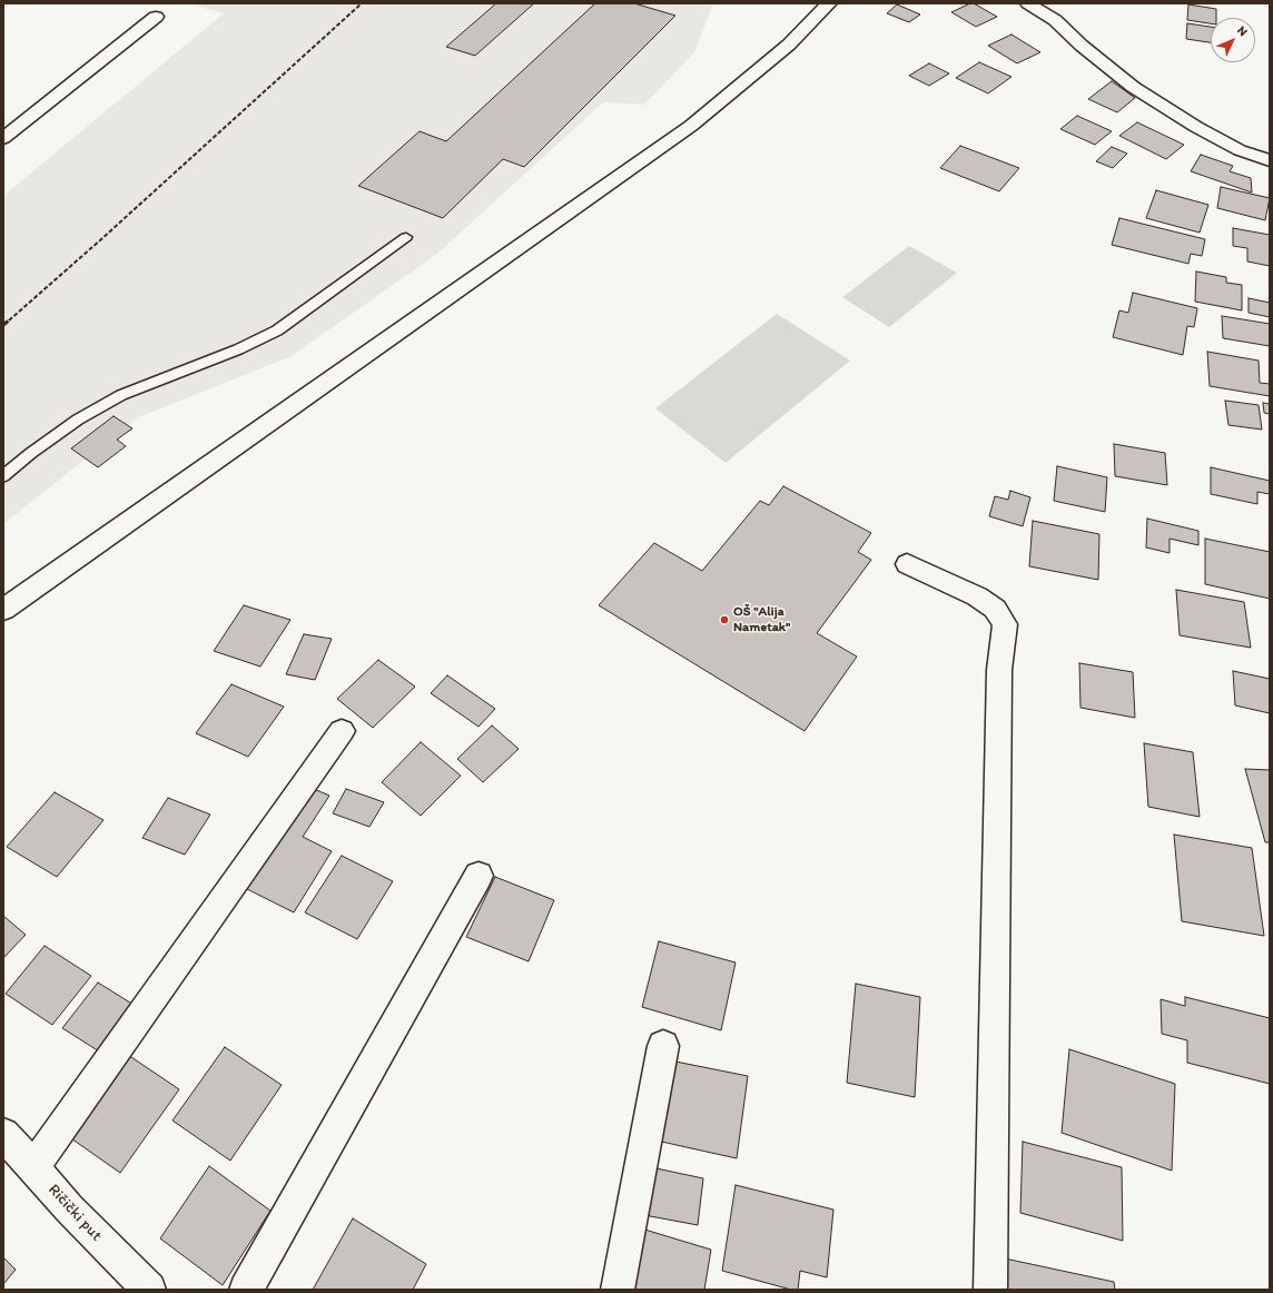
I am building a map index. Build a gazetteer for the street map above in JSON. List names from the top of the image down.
{
  "streets": {
    "street": ["Ričički put"]
  },
  "places": ["OŠ \"Alija Nametak\""],
  "north": "top right"
}
